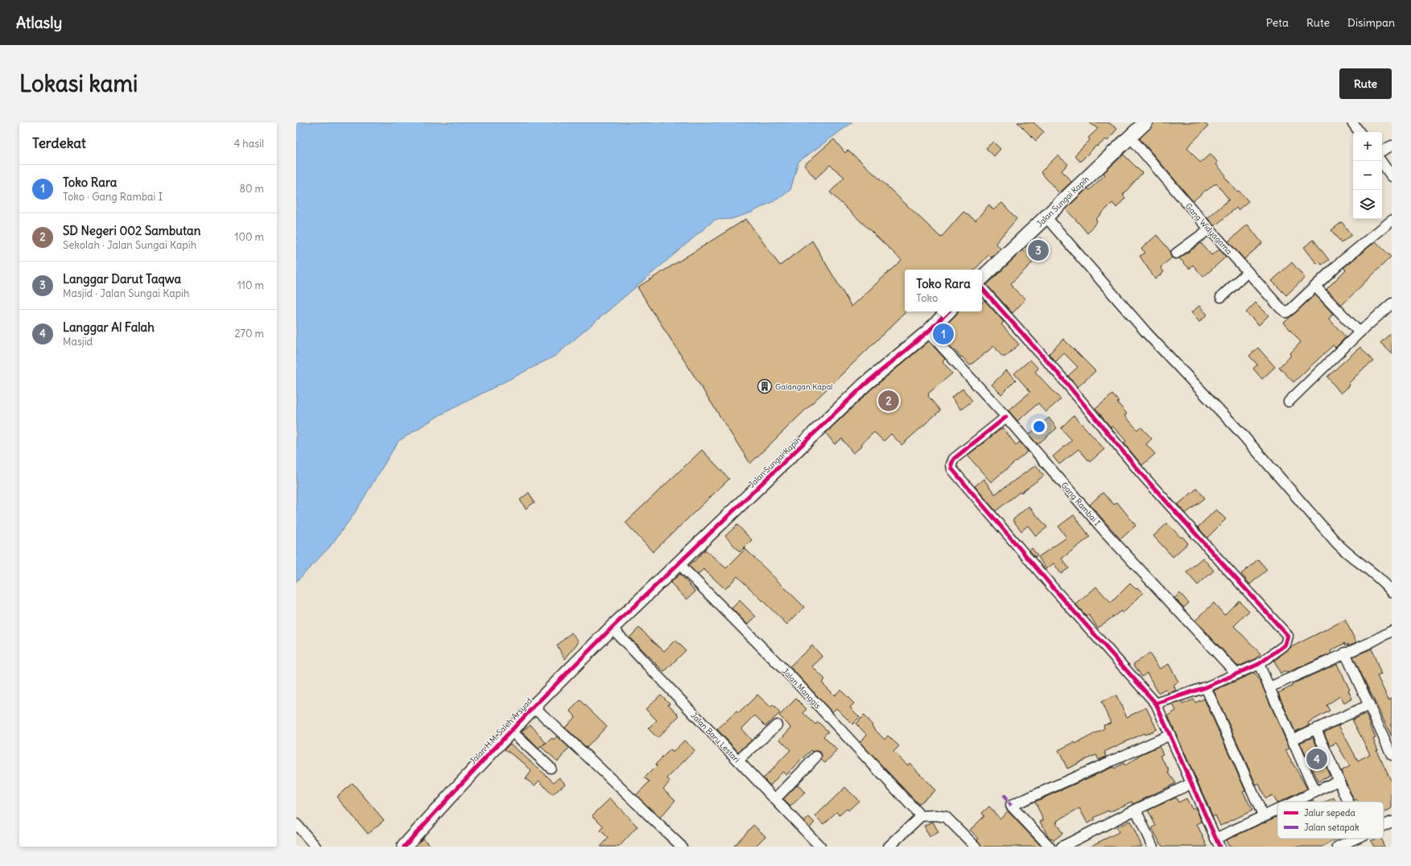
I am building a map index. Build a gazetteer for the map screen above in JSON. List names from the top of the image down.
{
  "streets": {
    "street": [
      "Jalan Sungai Kapih",
      "Gang Widyagama",
      "Gang Rambai I",
      "Jalan Manggis",
      "Jalan H.M. Saleh Arsyad",
      "Jalan Baru Lestari"
    ]
  },
  "crossings": [
    ["Jalan Sungai Kapih", "Gang Widyagama"],
    ["Jalan Sungai Kapih", "Gang Rambai I"],
    ["Jalan Sungai Kapih", "Jalan Manggis"],
    ["Jalan Sungai Kapih", "Jalan H.M. Saleh Arsyad"],
    ["Jalan Sungai Kapih", "Jalan Baru Lestari"],
    ["Jalan H.M. Saleh Arsyad", "Jalan Baru Lestari"]
  ],
  "places": {
    "building": ["Galangan Kapal"]
  },
  "legend": ["Jalur sepeda", "Jalan setapak"],
  "page": {
    "header": "Atlasly",
    "nav": ["Peta", "Rute", "Disimpan"],
    "buttons": "Rute",
    "title": "Lokasi kami",
    "heading": ["Terdekat", "4 hasil"],
    "map_buttons": ["+", "−"],
    "list": [
      {
        "mark": "1",
        "name": "Toko Rara",
        "note": "Toko · Gang Rambai I",
        "value": "80 m"
      },
      {
        "mark": "2",
        "name": "SD Negeri 002 Sambutan",
        "note": "Sekolah · Jalan Sungai Kapih",
        "value": "100 m"
      },
      {
        "mark": "3",
        "name": "Langgar Darut Taqwa",
        "note": "Masjid · Jalan Sungai Kapih",
        "value": "110 m"
      },
      {
        "mark": "4",
        "name": "Langgar Al Falah",
        "note": "Masjid",
        "value": "270 m"
      }
    ],
    "pins": [
      "3",
      "1",
      "2",
      "4"
    ],
    "popup": ["Toko Rara", "Toko"]
  }
}
